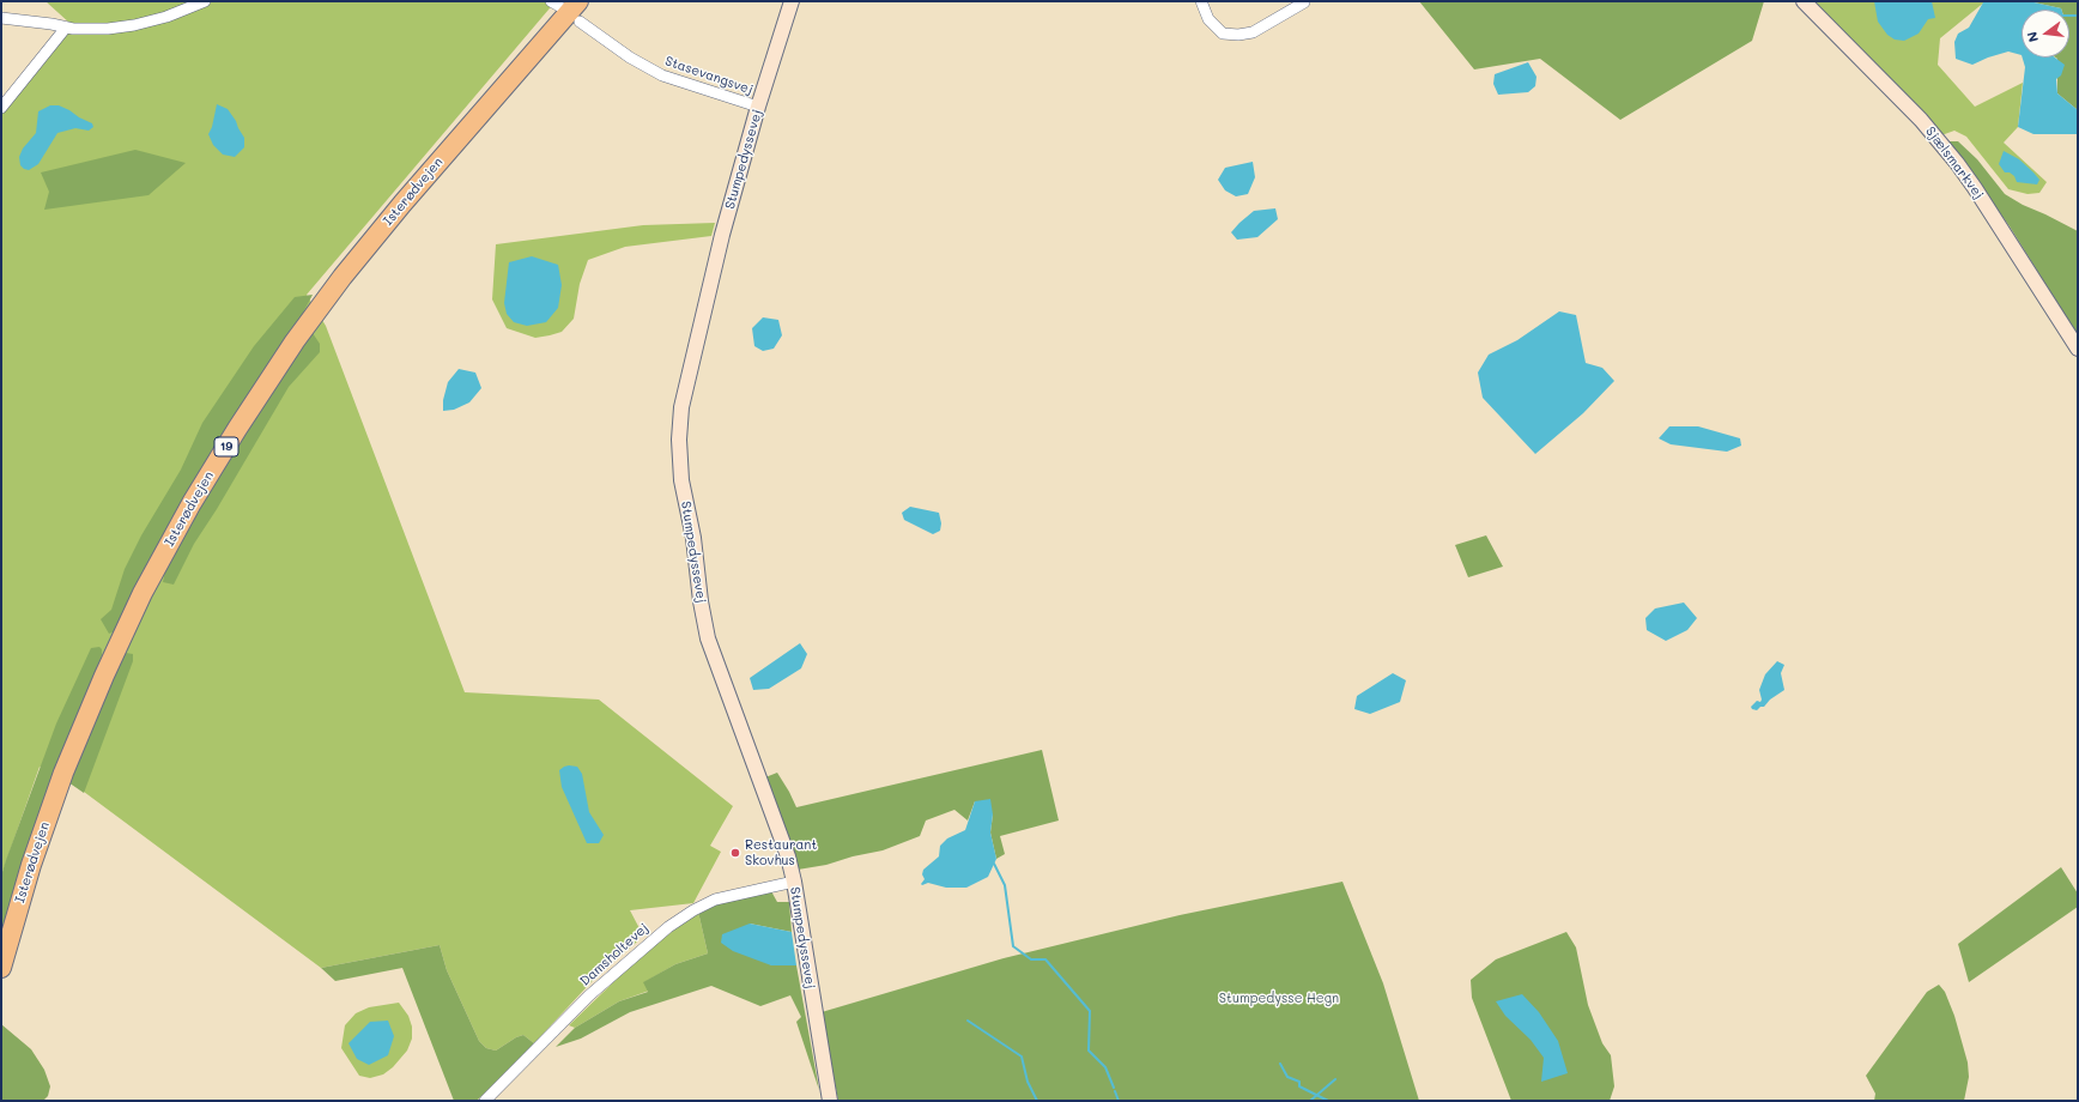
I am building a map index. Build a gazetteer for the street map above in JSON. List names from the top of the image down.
{
  "streets": {
    "highway": ["Isterødvejen", "19"],
    "street": [
      "Stasevangsvej",
      "Stumpedyssevej",
      "Sjælsmarkvej",
      "Damsholtevej"
    ]
  },
  "crossings": [
    ["Stasevangsvej", "Stumpedyssevej"],
    ["Stumpedyssevej", "Damsholtevej"]
  ],
  "parks": ["Stumpedysse Hegn"],
  "places": ["Restaurant Skovhus"],
  "north": "left"
}
